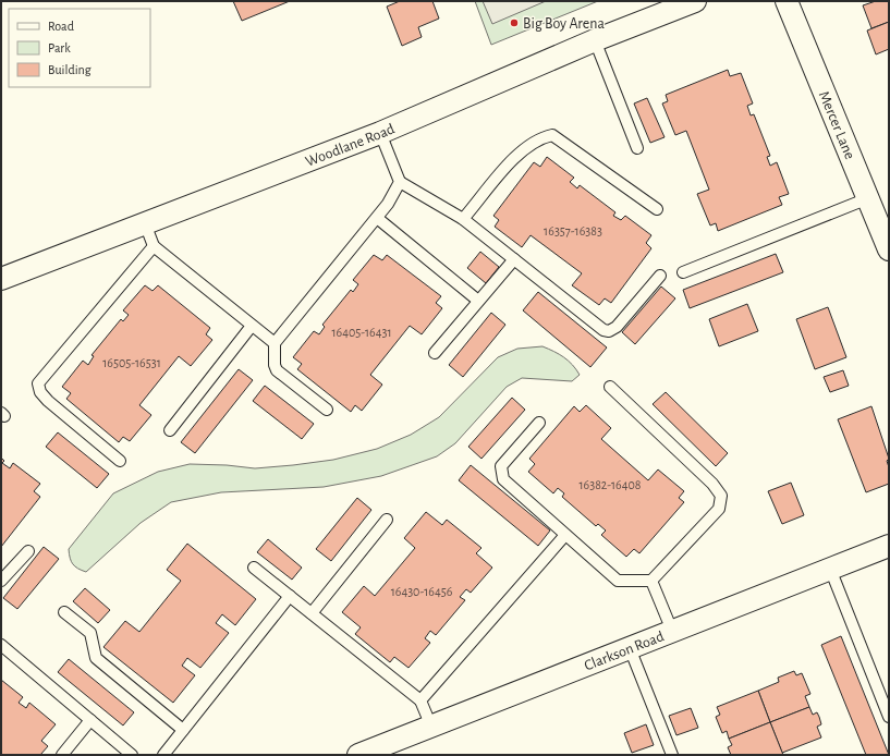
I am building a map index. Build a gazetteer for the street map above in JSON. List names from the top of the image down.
{
  "streets": {
    "street": ["Mercer Lane", "Woodlane Road", "Clarkson Road"]
  },
  "places": ["Big Boy Arena"],
  "house_numbers": [
    "16357-16383",
    "16405-16431",
    "16505-16531",
    "16382-16408",
    "16430-16456"
  ],
  "legend": ["Road", "Park", "Building"]
}
